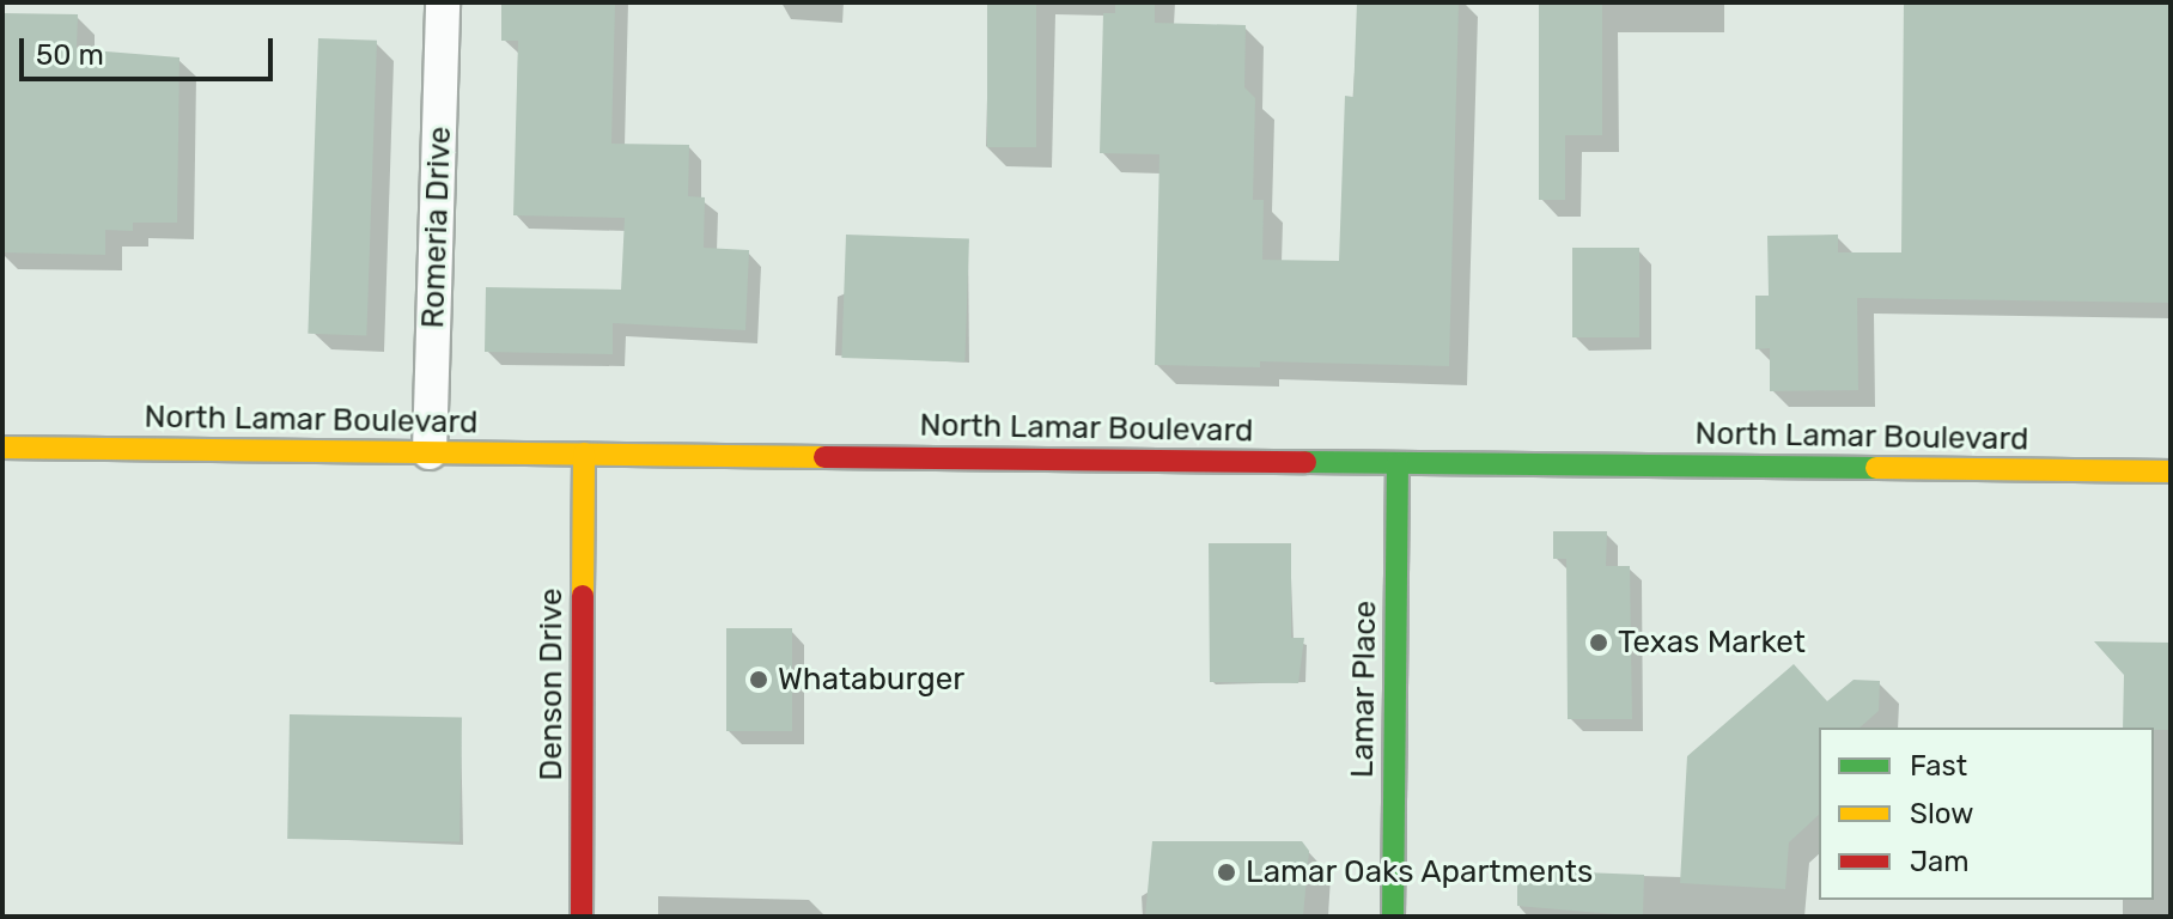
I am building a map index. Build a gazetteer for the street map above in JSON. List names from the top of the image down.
{
  "streets": {
    "main road": ["North Lamar Boulevard", "Denson Drive", "Lamar Place"],
    "street": ["Romeria Drive"]
  },
  "crossings": [
    ["Romeria Drive", "North Lamar Boulevard"],
    ["North Lamar Boulevard", "Denson Drive"],
    ["North Lamar Boulevard", "Lamar Place"]
  ],
  "places": ["Texas Market", "Whataburger", "Lamar Oaks Apartments"],
  "legend": ["Fast", "Slow", "Jam"],
  "scale_bar": "50 m"
}
